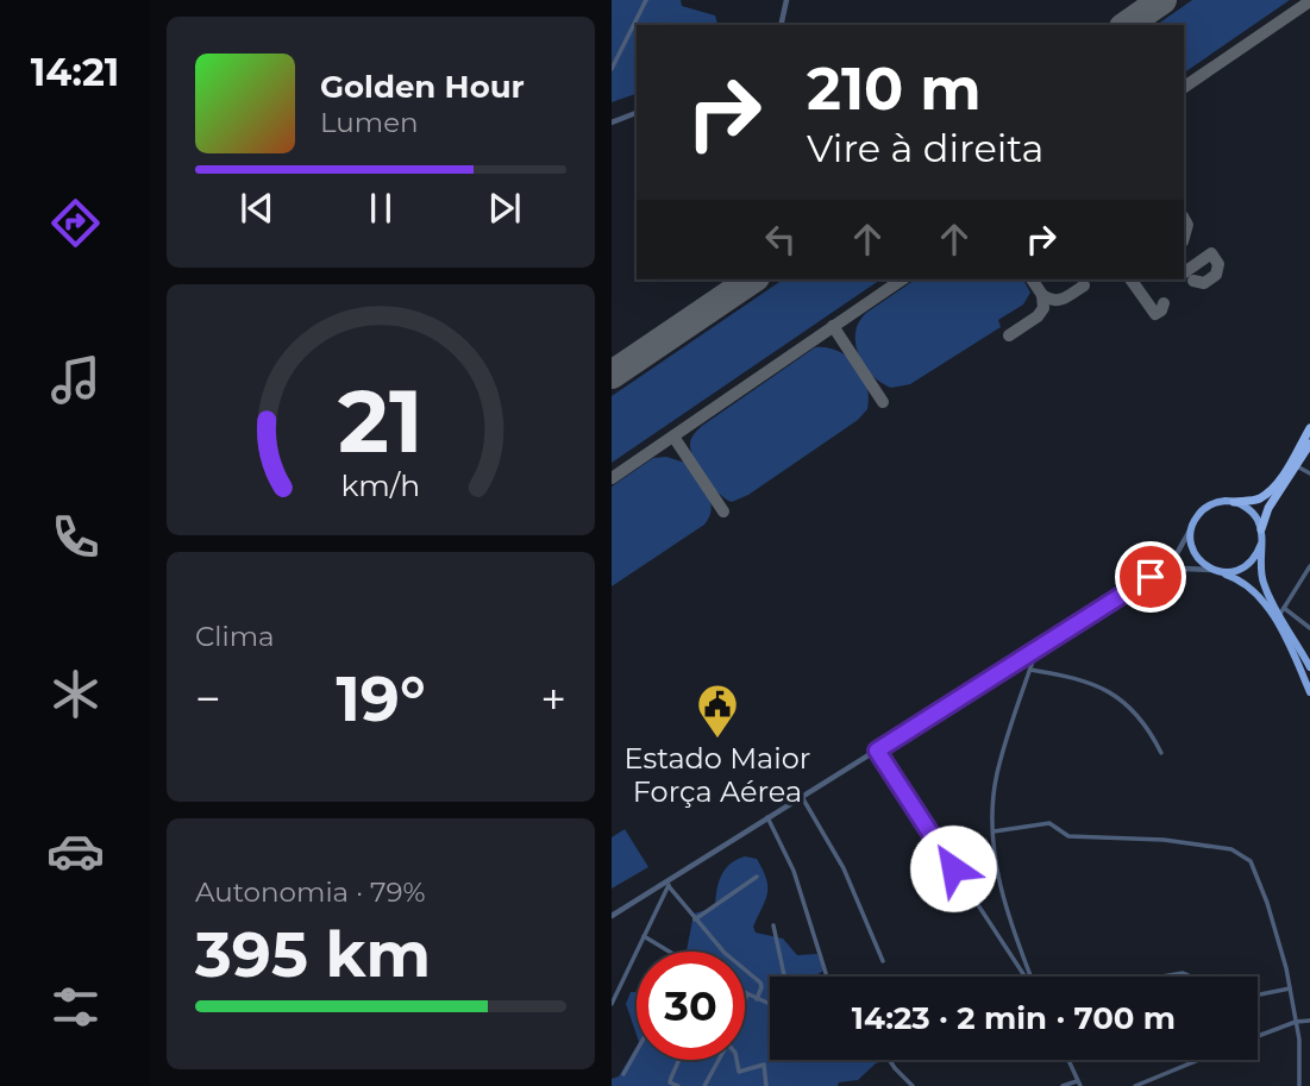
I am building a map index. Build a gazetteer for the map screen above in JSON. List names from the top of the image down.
{
  "places": {
    "public building": ["Estado Maior Força Aérea"]
  },
  "page": {
    "tabs": "14:21",
    "turn": ["210 m", "Vire à direita"],
    "song": ["Golden Hour", "Lumen"],
    "tile": [
      "Clima",
      ["Autonomia · 79%", "395 km"]
    ],
    "heat": ["−", "19°", "+"],
    "limit": "30",
    "trip": "14:23 · 2 min · 700 m",
    "gauge": ["21", "km/h"]
  }
}
